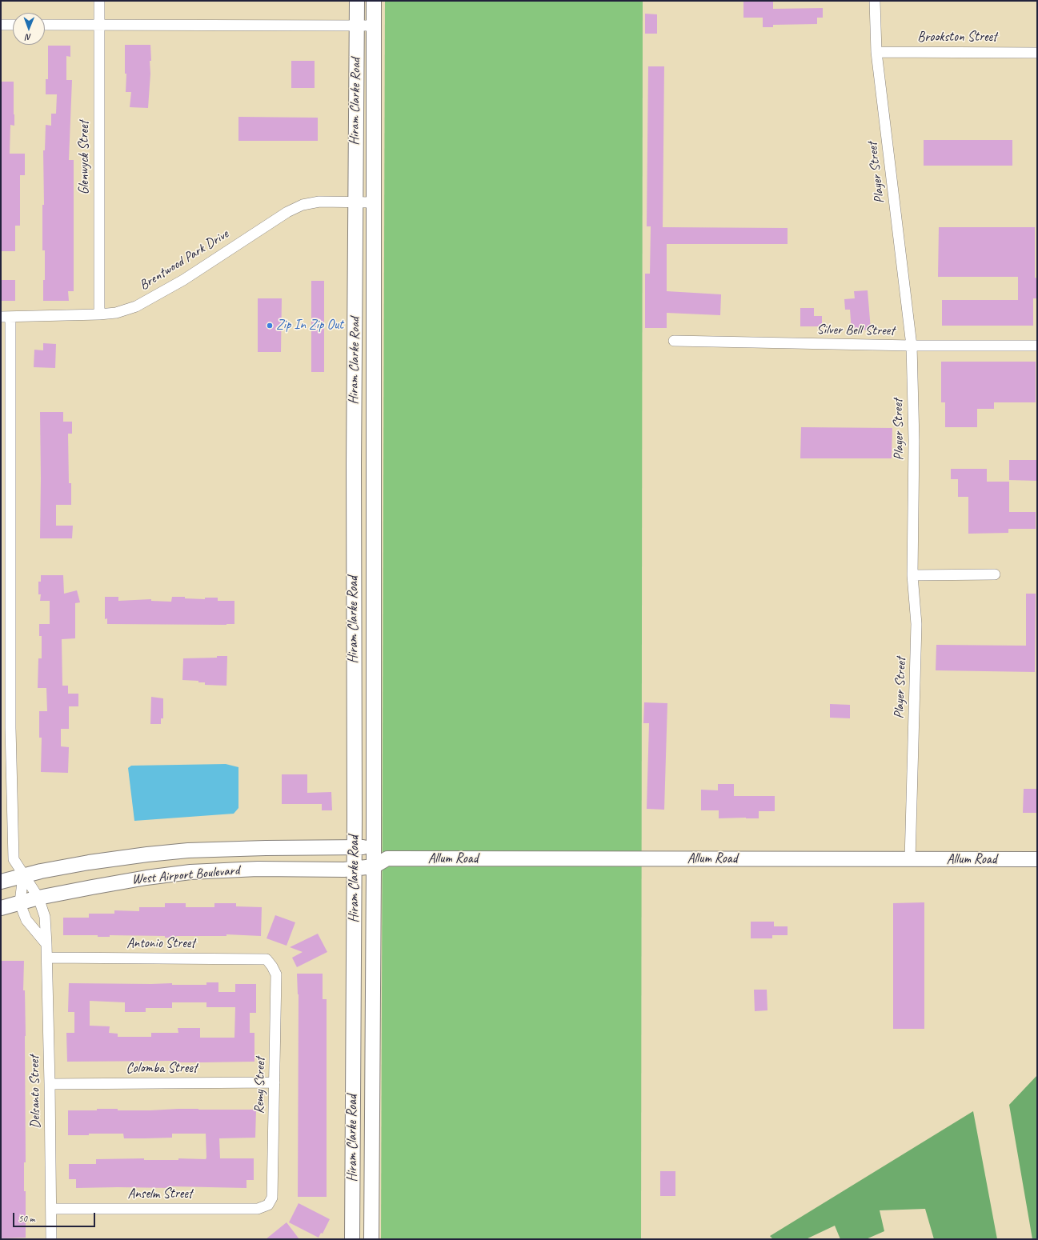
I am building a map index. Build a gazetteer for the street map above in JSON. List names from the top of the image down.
{
  "streets": {
    "main road": ["Hiram Clarke Road", "Allum Road", "West Airport Boulevard"],
    "street": [
      "Brookston Street",
      "Glenwyck Street",
      "Player Street",
      "Brentwood Park Drive",
      "Silver Bell Street",
      "Antonio Street",
      "Colomba Street",
      "Remy Street",
      "Delsanto Street",
      "Anselm Street"
    ]
  },
  "crossings": [
    ["Brookston Street", "Player Street"],
    ["Hiram Clarke Road", "Brentwood Park Drive"],
    ["Hiram Clarke Road", "West Airport Boulevard"],
    ["Glenwyck Street", "Brentwood Park Drive"],
    ["Player Street", "Silver Bell Street"],
    ["Player Street", "Allum Road"],
    ["West Airport Boulevard", "Delsanto Street"],
    ["Antonio Street", "Remy Street"],
    ["Antonio Street", "Delsanto Street"],
    ["Colomba Street", "Remy Street"],
    ["Colomba Street", "Delsanto Street"],
    ["Remy Street", "Anselm Street"],
    ["Delsanto Street", "Anselm Street"]
  ],
  "places": ["Zip In Zip Out"],
  "scale_bar": "50 m",
  "north": "bottom"
}
